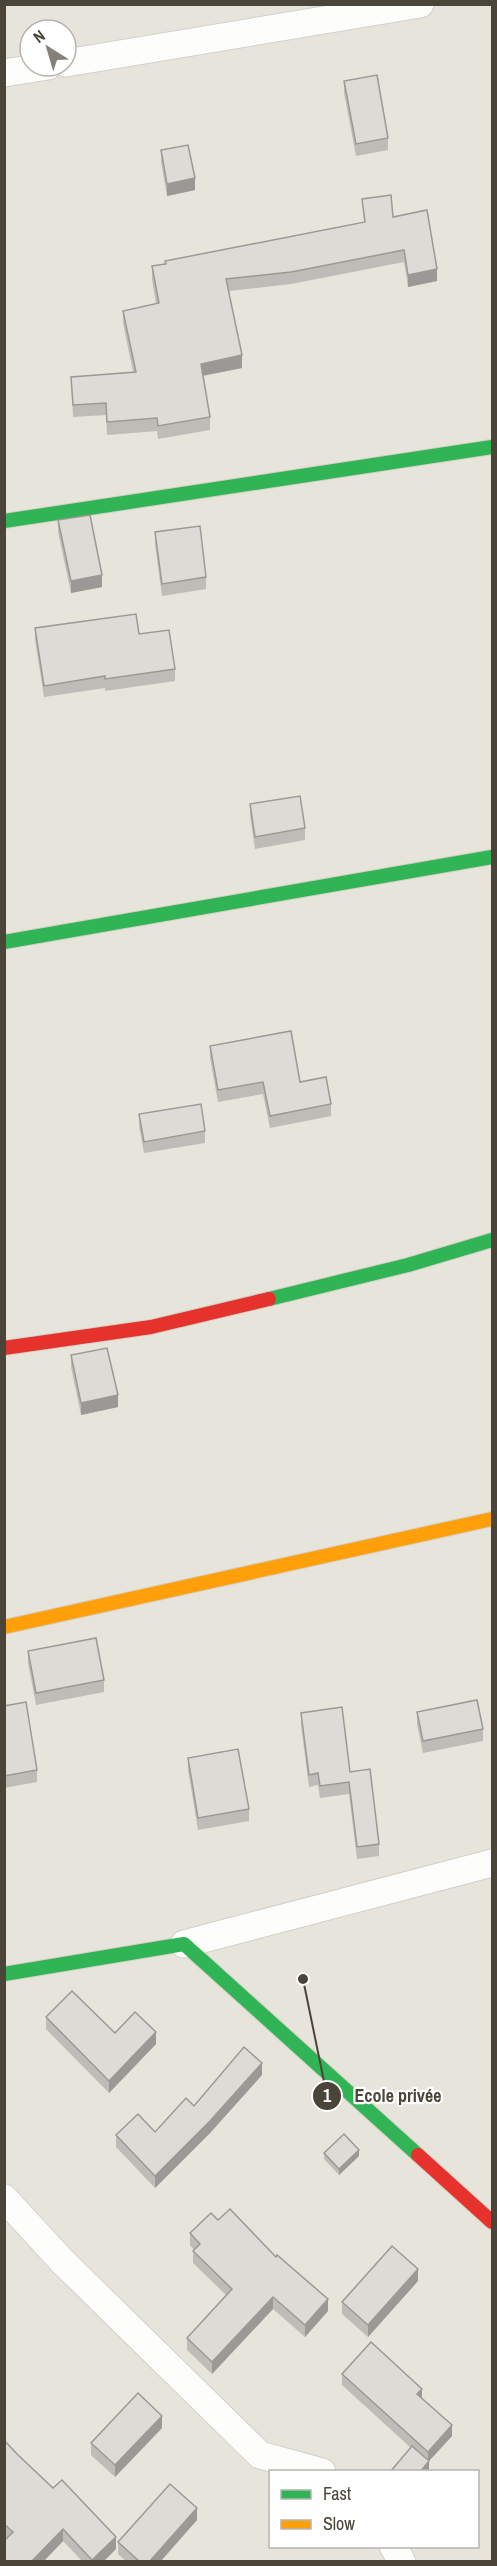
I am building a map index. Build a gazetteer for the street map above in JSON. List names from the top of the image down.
{
  "places": ["Ecole privée"],
  "legend": ["Fast", "Slow"],
  "north": "top left"
}
